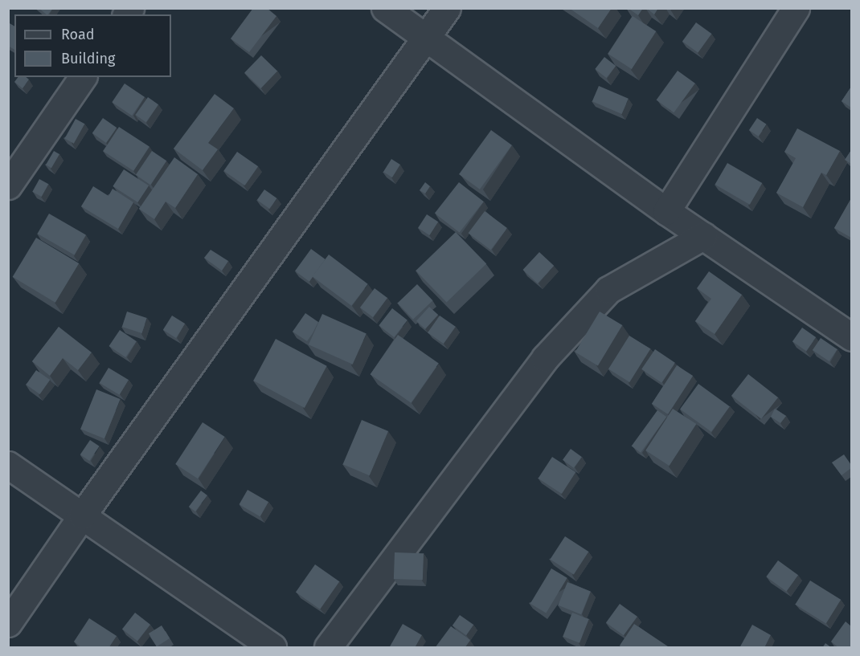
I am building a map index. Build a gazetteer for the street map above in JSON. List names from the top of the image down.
{
  "legend": ["Road", "Building"]
}
